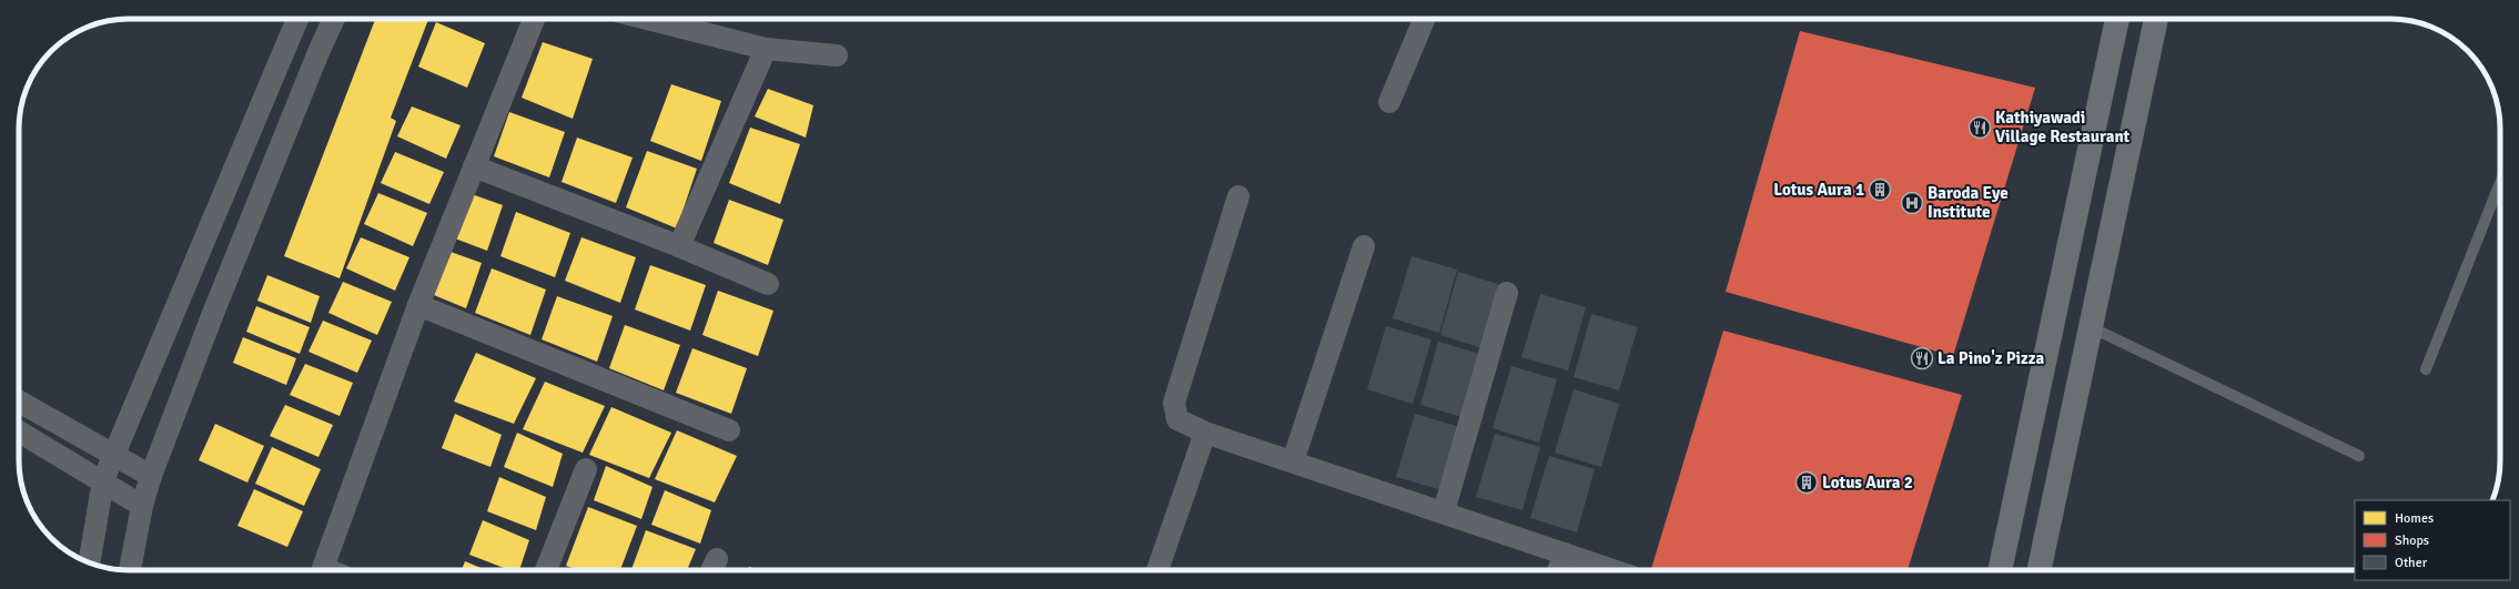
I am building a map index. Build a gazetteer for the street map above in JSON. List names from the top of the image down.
{
  "places": {
    "restaurant": ["Kathiyawadi Village Restaurant", "La Pino'z Pizza"],
    "building": ["Lotus Aura 1", "Lotus Aura 2"],
    "hospital": ["Baroda Eye Institute"]
  },
  "legend": ["Homes", "Shops", "Other"]
}
